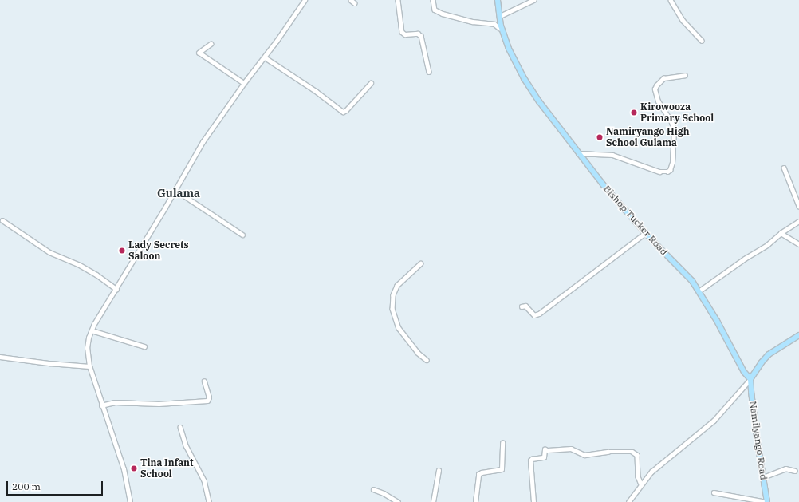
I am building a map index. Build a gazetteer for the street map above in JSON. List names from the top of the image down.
{
  "streets": {
    "main road": ["Bishop Tucker Road", "Namilyango Road"]
  },
  "crossings": [
    ["Bishop Tucker Road", "Namilyango Road"]
  ],
  "districts": ["Gulama"],
  "places": [
    "Kirowooza Primary School",
    "Namiryango High School Gulama",
    "Lady Secrets Saloon",
    "Tina Infant School"
  ],
  "scale_bar": "200 m"
}
